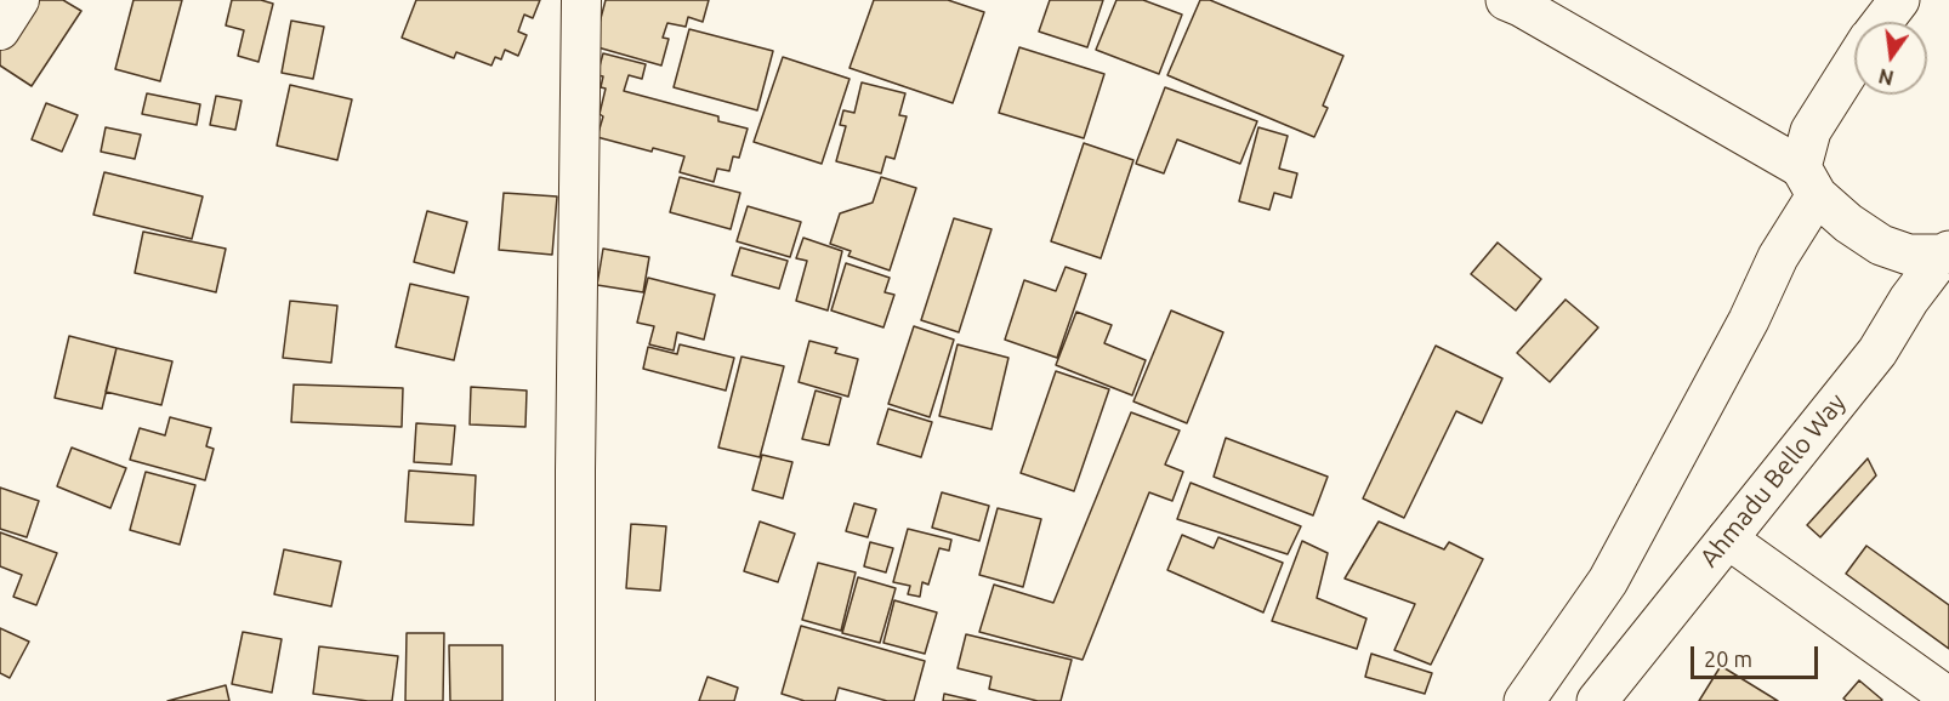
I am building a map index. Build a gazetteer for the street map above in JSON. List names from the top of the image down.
{
  "streets": {
    "main road": ["Ahmadu Bello Way"]
  },
  "scale_bar": "20 m",
  "north": "bottom"
}
